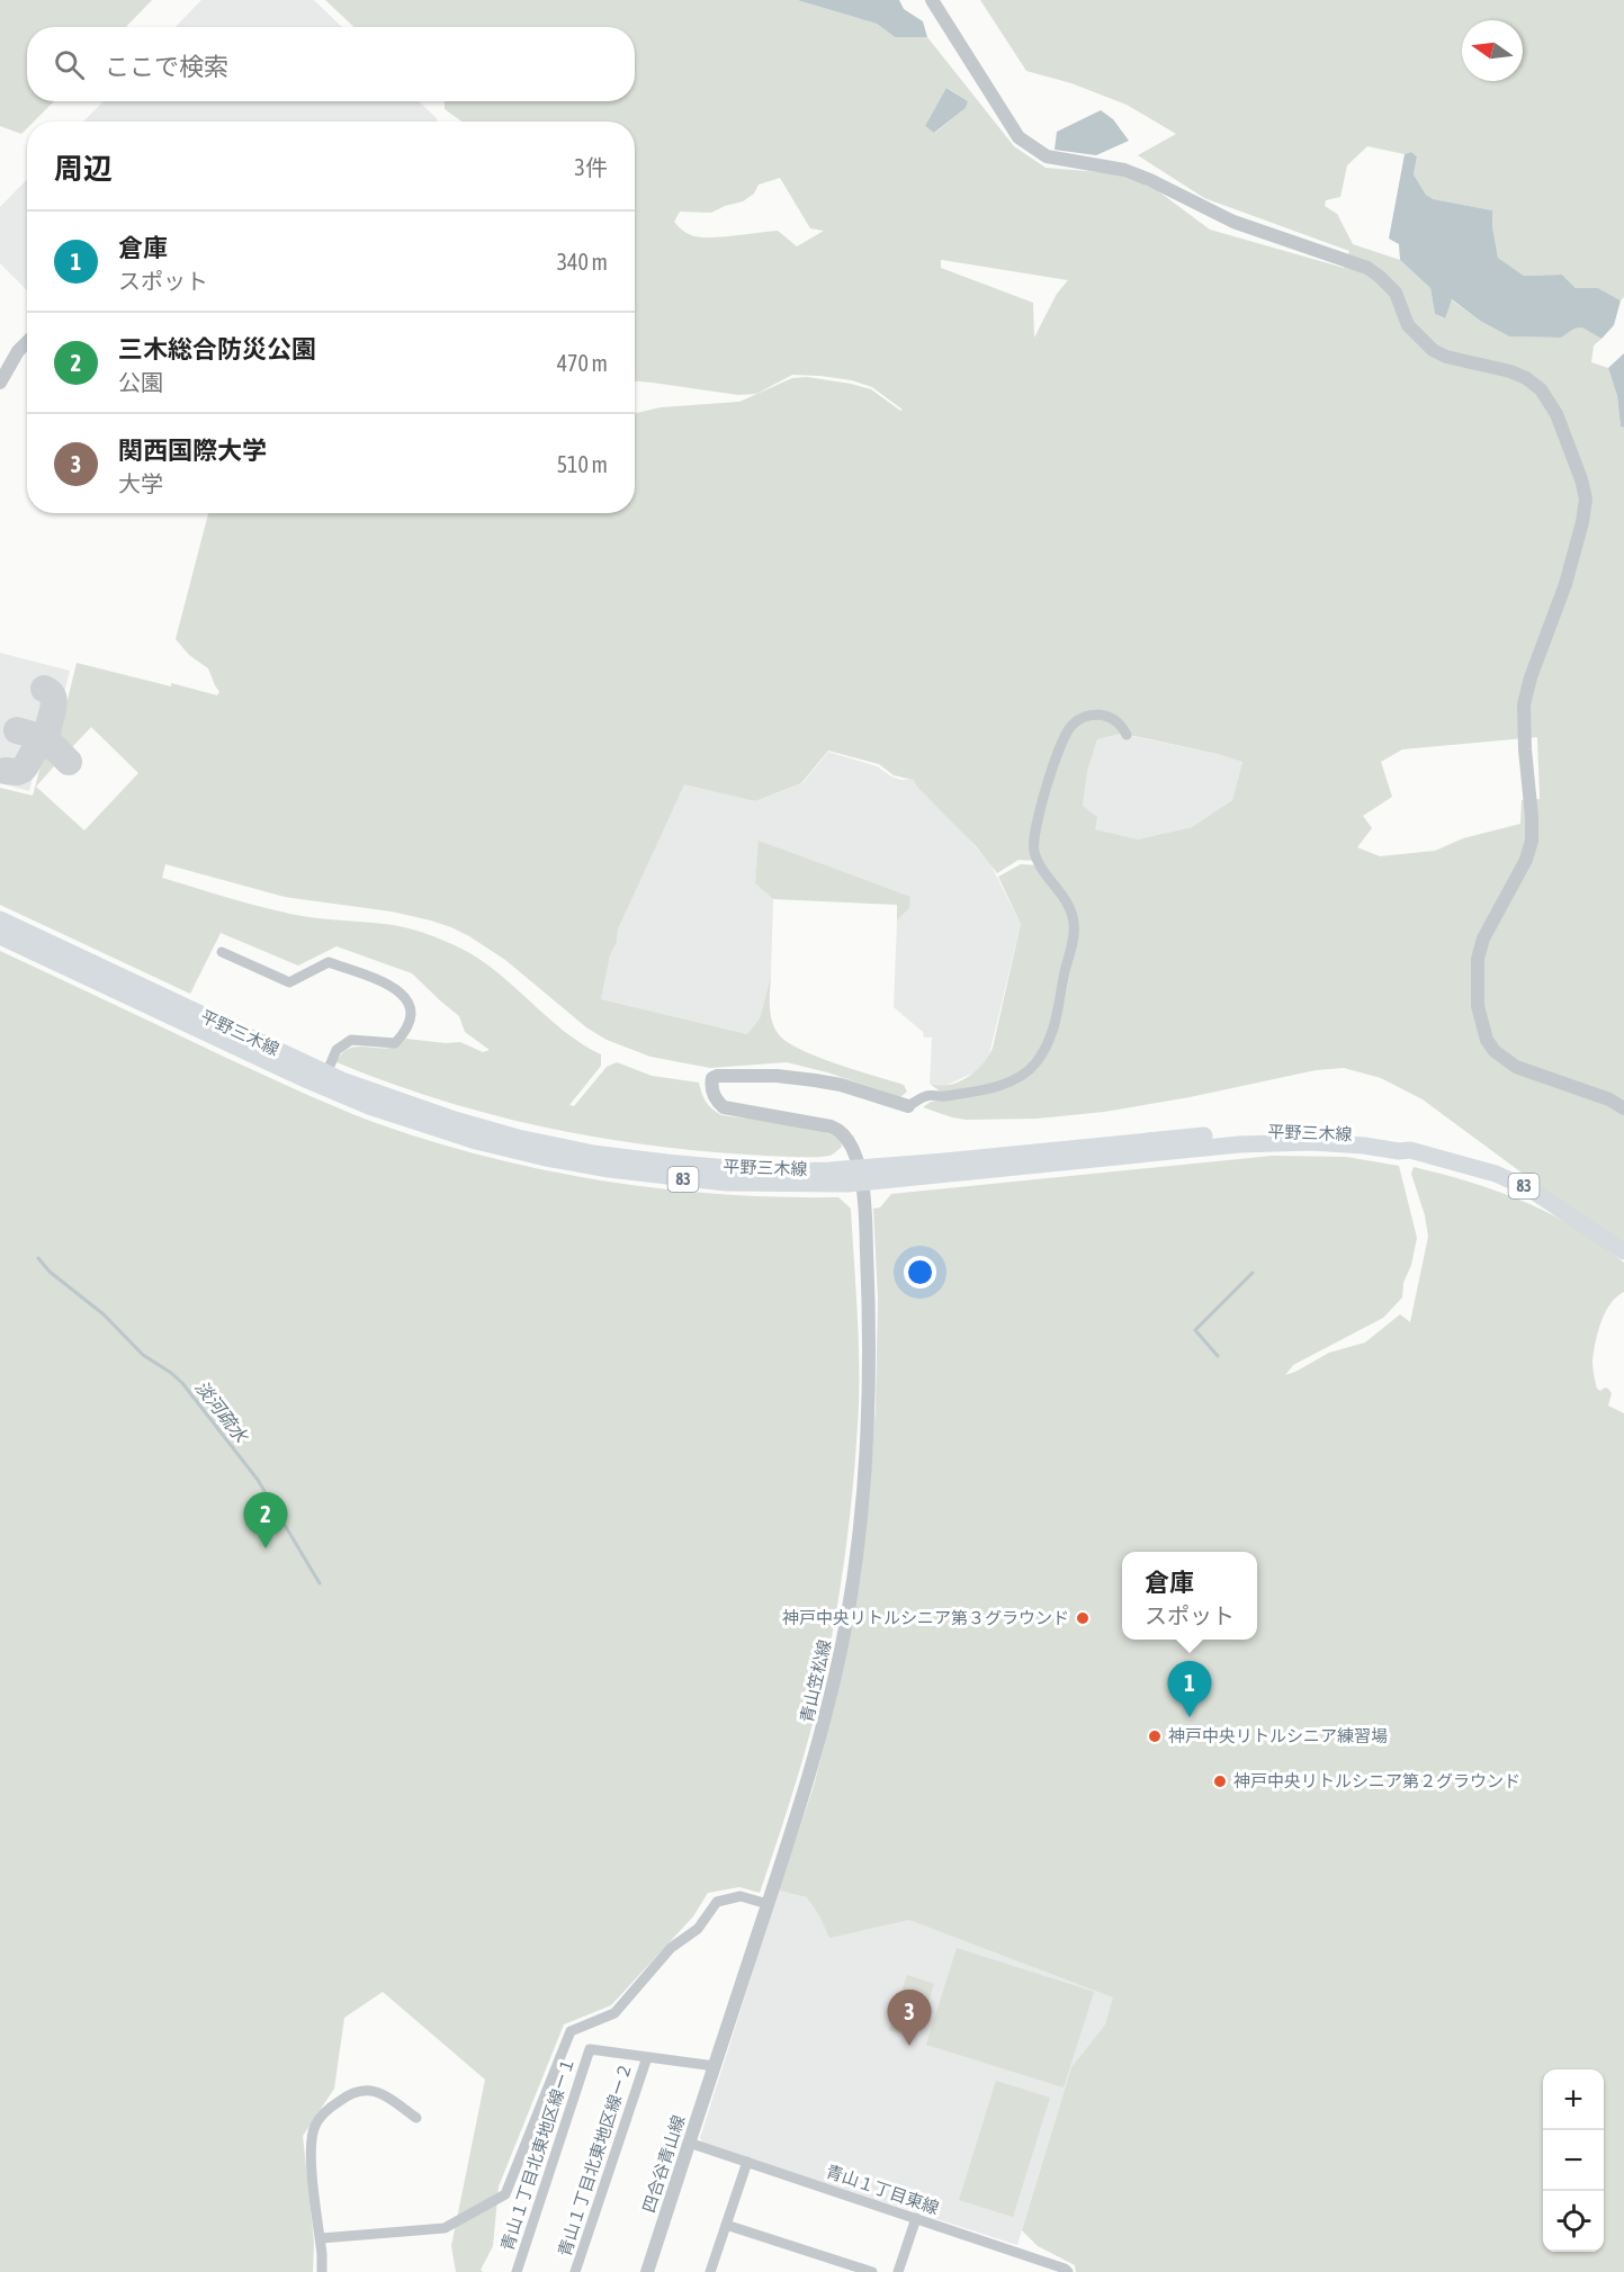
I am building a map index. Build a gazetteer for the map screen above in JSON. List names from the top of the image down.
{
  "streets": {
    "main road": ["平野三木線", "83"],
    "street": [
      "青山笠松線",
      "青山１丁目北東地区線ー１",
      "青山１丁目北東地区線ー２",
      "四合谷青山線",
      "青山１丁目東線"
    ]
  },
  "crossings": [
    ["平野三木線", "青山笠松線"],
    ["青山笠松線", "青山１丁目北東地区線ー１"],
    ["青山笠松線", "四合谷青山線"],
    ["青山１丁目北東地区線ー１", "青山１丁目北東地区線ー２"],
    ["青山１丁目北東地区線ー１", "四合谷青山線"],
    ["四合谷青山線", "青山１丁目東線"]
  ],
  "water": ["淡河疏水"],
  "places": ["神戸中央リトルシニア第３グラウンド", "神戸中央リトルシニア練習場", "神戸中央リトルシニア第２グラウンド"],
  "north": "left",
  "page": {
    "search": "ここで検索",
    "heading": ["周辺", "3件"],
    "list": [
      {
        "mark": "1",
        "name": "倉庫",
        "note": "スポット",
        "value": "340 m"
      },
      {
        "mark": "2",
        "name": "三木総合防災公園",
        "note": "公園",
        "value": "470 m"
      },
      {
        "mark": "3",
        "name": "関西国際大学",
        "note": "大学",
        "value": "510 m"
      }
    ],
    "pins": ["2", "1", "3"],
    "popup": ["倉庫", "スポット"],
    "map_buttons": ["+", "−"]
  }
}
